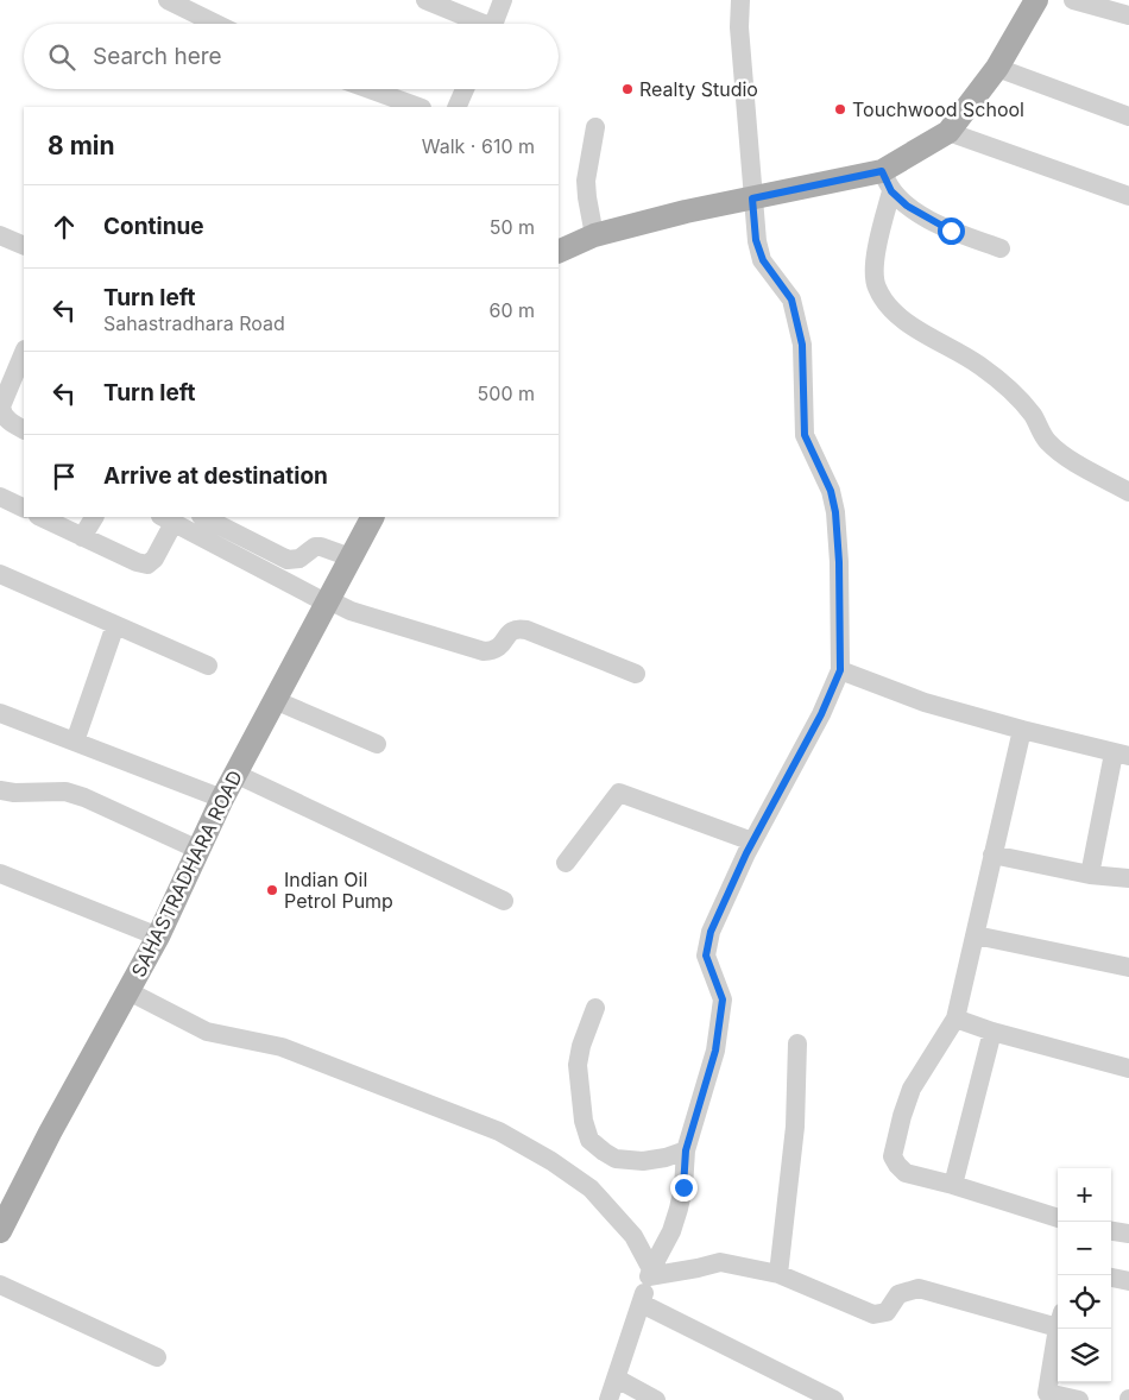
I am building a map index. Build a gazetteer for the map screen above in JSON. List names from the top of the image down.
{
  "streets": {
    "main road": ["SAHASTRADHARA ROAD"]
  },
  "places": ["Realty Studio", "Touchwood School", "Indian Oil Petrol Pump"],
  "page": {
    "search": "Search here",
    "heading": ["8 min", "Walk · 610 m"],
    "list": [
      ["Continue", "50 m"],
      ["Turn left", "Sahastradhara Road", "60 m"],
      ["Turn left", "500 m"],
      "Arrive at destination"
    ],
    "map_buttons": ["+", "−"]
  }
}
